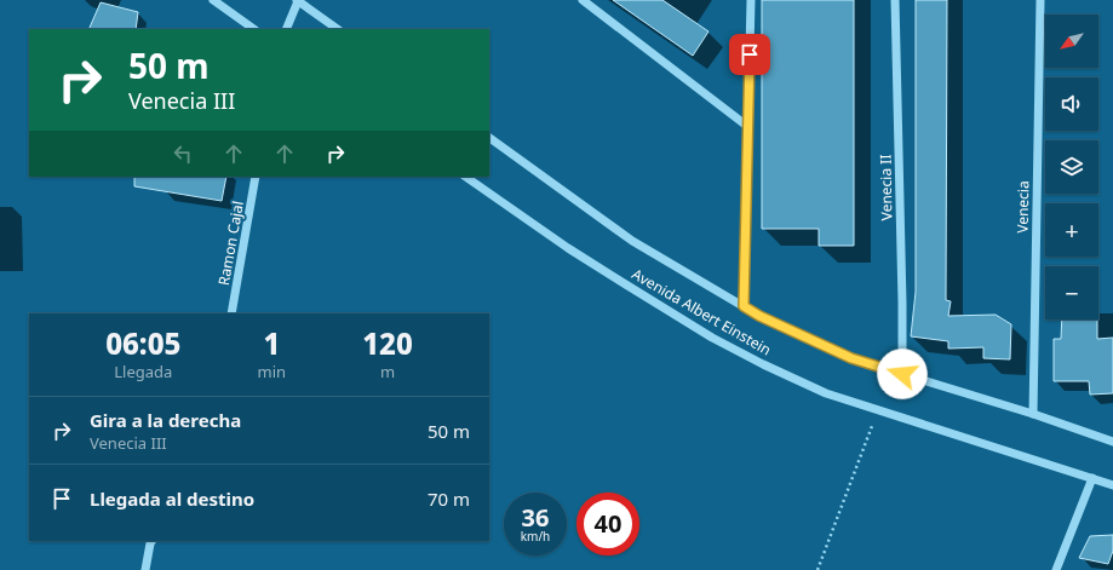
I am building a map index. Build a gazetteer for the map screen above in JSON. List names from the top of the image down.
{
  "streets": {
    "street": [
      "Venecia II",
      "Venecia",
      "Ramon Cajal",
      "Avenida Albert Einstein"
    ]
  },
  "crossings": [
    ["Venecia II", "Avenida Albert Einstein"],
    ["Venecia", "Avenida Albert Einstein"]
  ],
  "north": "bottom left",
  "page": {
    "map_buttons": ["+", "−"],
    "turn": ["50 m", "Venecia III"],
    "eta": [
      "06:05",
      "Llegada",
      "1",
      "min",
      "120",
      "m"
    ],
    "list": [
      {
        "name": "Gira a la derecha",
        "note": "Venecia III",
        "value": "50 m"
      },
      {
        "name": "Llegada al destino",
        "value": "70 m"
      }
    ],
    "speed": "36 km/h",
    "limit": "40"
  }
}
